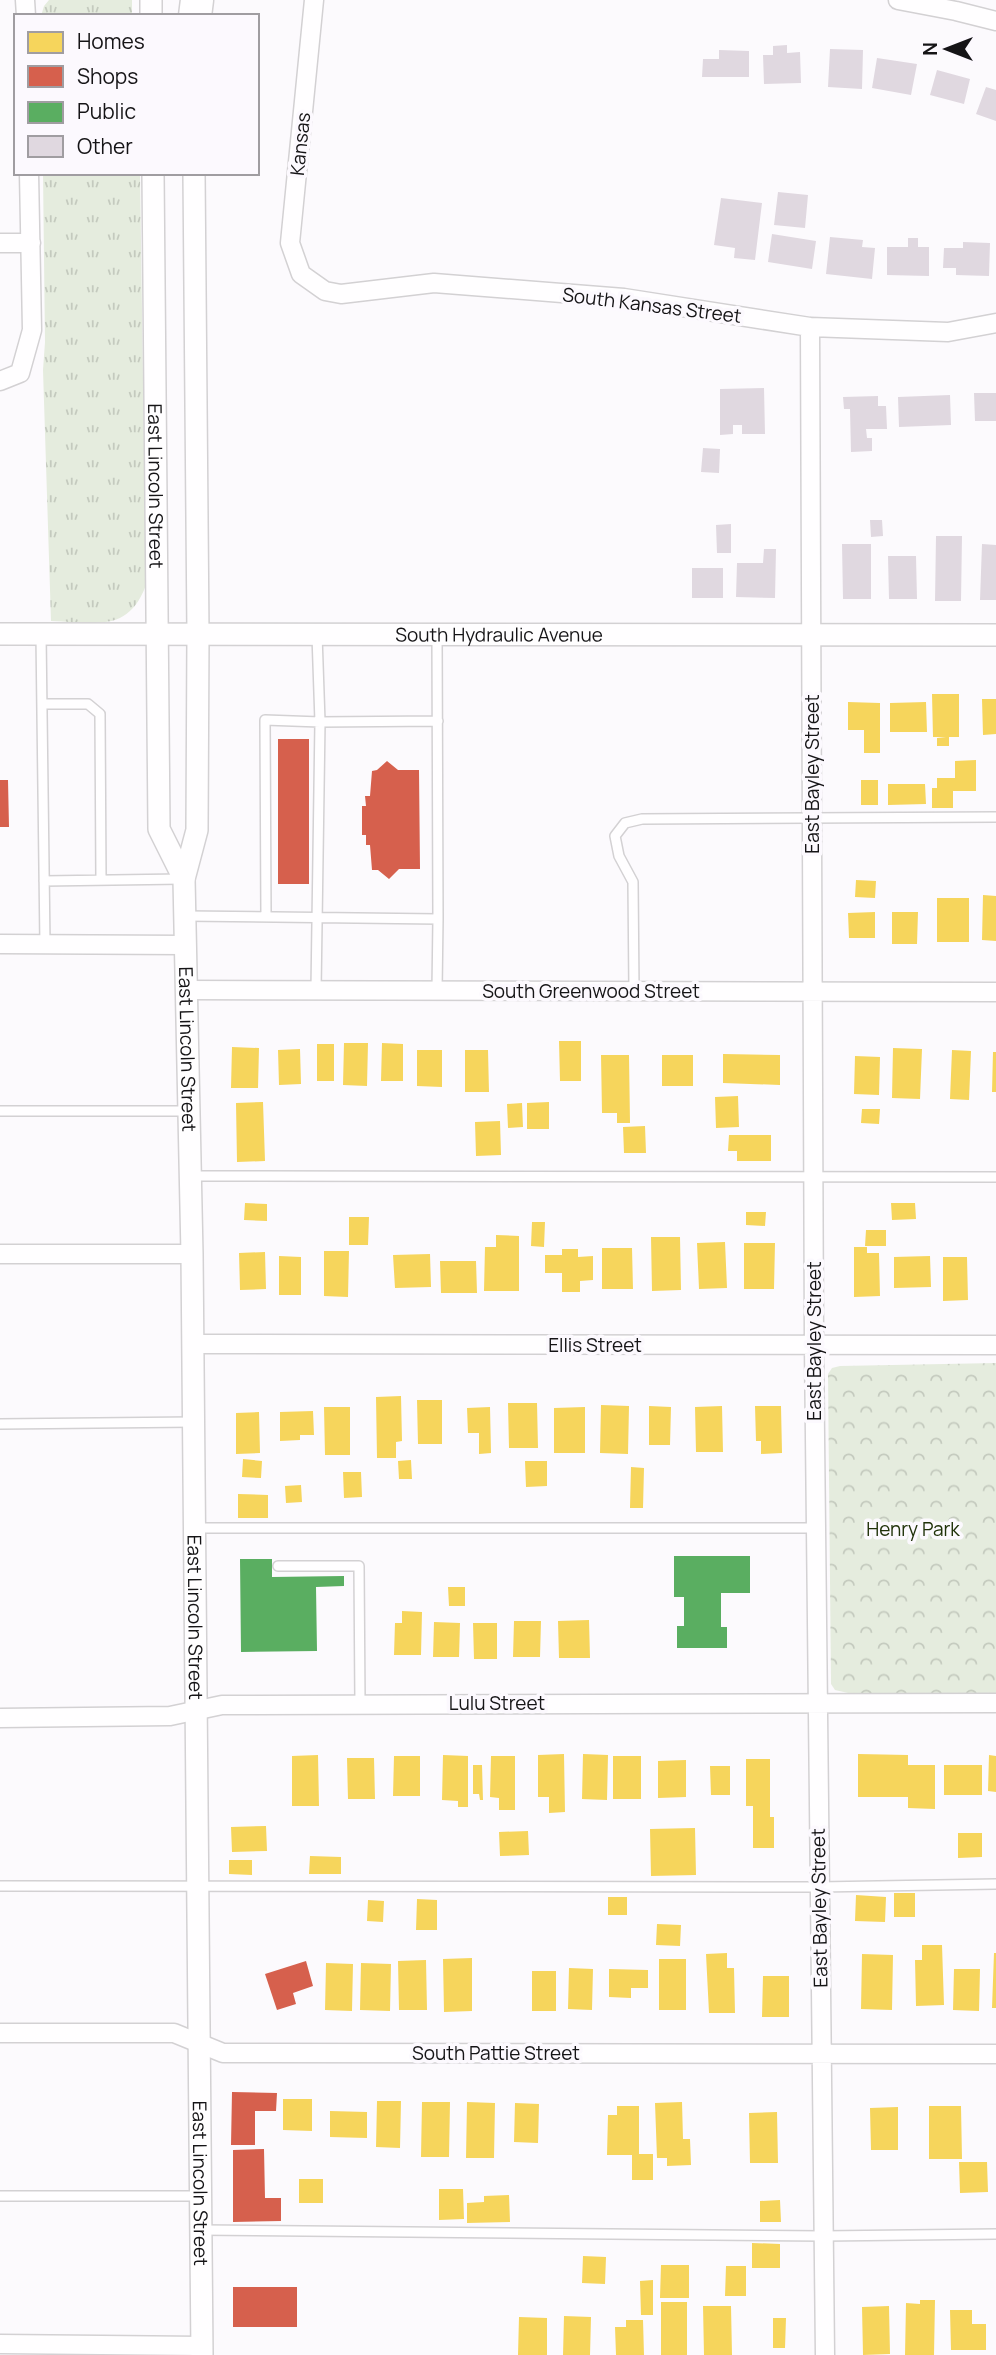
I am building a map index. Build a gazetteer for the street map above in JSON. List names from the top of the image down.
{
  "streets": {
    "street": [
      "Kansas",
      "South Kansas Street",
      "East Lincoln Street",
      "South Hydraulic Avenue",
      "East Bayley Street",
      "South Greenwood Street",
      "Ellis Street",
      "Lulu Street",
      "South Pattie Street"
    ]
  },
  "crossings": [
    ["Kansas", "South Kansas Street"],
    ["South Kansas Street", "East Bayley Street"],
    ["East Lincoln Street", "South Hydraulic Avenue"],
    ["East Lincoln Street", "South Greenwood Street"],
    ["East Lincoln Street", "Ellis Street"],
    ["East Lincoln Street", "Lulu Street"],
    ["East Lincoln Street", "South Pattie Street"],
    ["South Hydraulic Avenue", "East Bayley Street"],
    ["East Bayley Street", "South Greenwood Street"],
    ["East Bayley Street", "Ellis Street"],
    ["East Bayley Street", "Lulu Street"],
    ["East Bayley Street", "South Pattie Street"]
  ],
  "parks": ["Henry Park"],
  "legend": [
    "Homes",
    "Shops",
    "Public",
    "Other"
  ],
  "north": "left"
}
